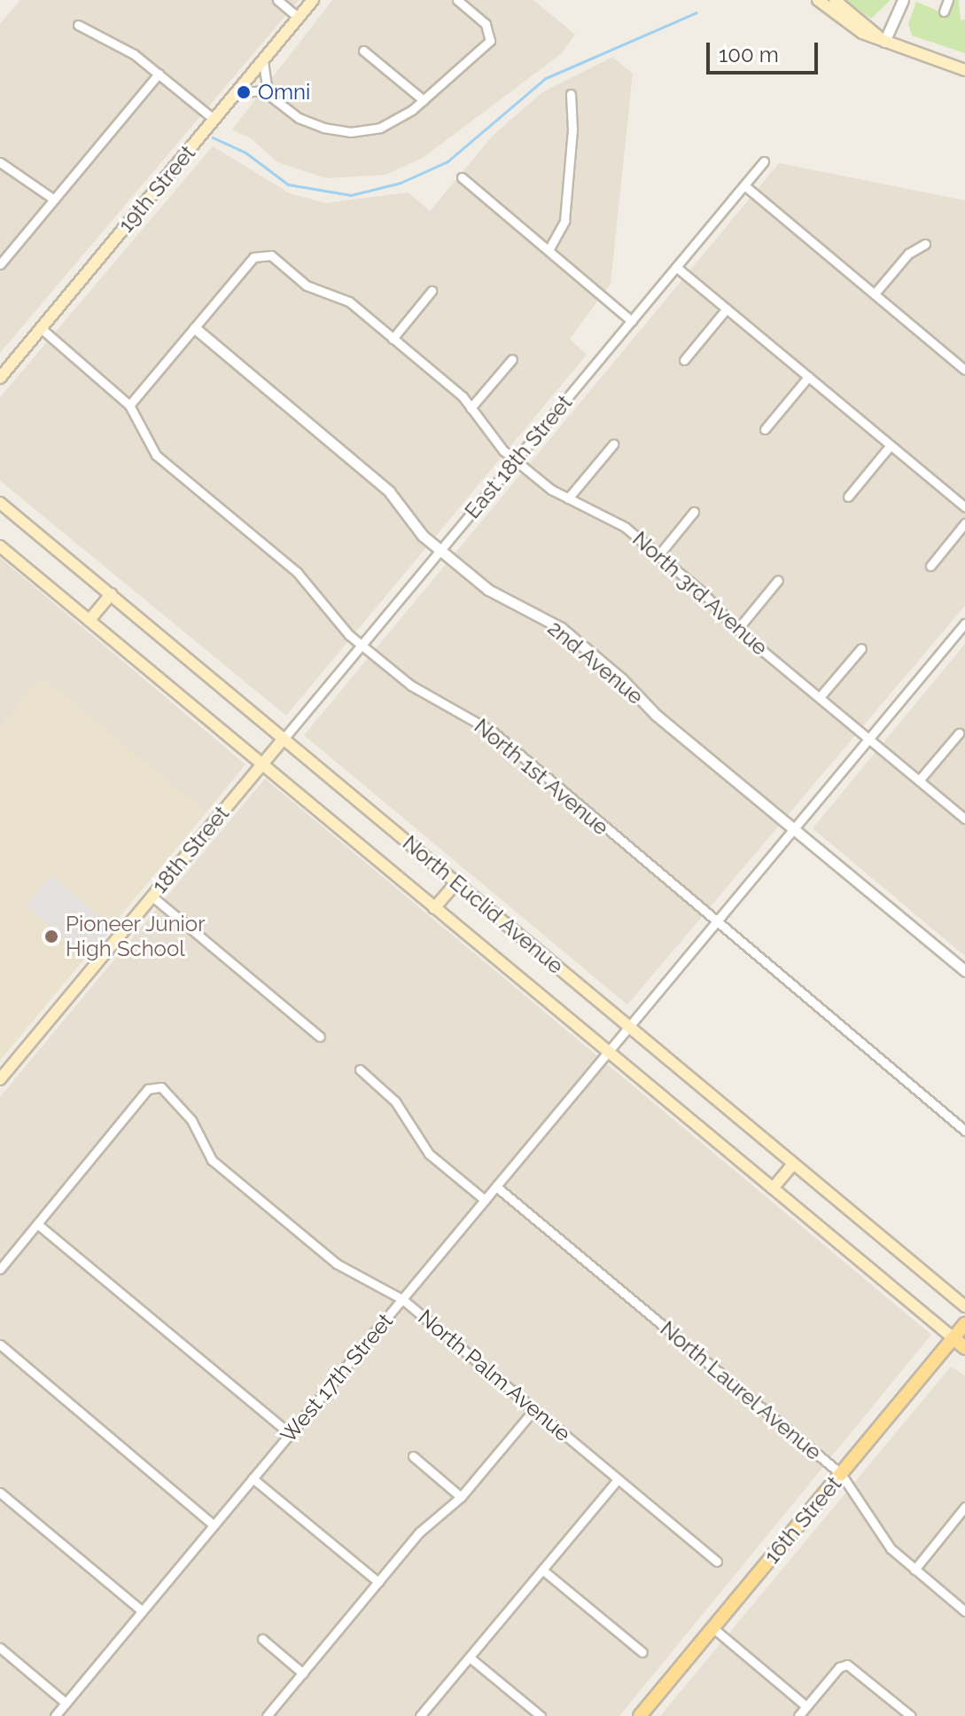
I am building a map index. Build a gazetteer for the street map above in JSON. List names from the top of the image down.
{
  "streets": {
    "main road": [
      "19th Street",
      "East 18th Street",
      "18th Street",
      "North Euclid Avenue",
      "16th Street"
    ],
    "street": [
      "North 3rd Avenue",
      "2nd Avenue",
      "North 1st Avenue",
      "North Palm Avenue",
      "West 17th Street",
      "North Laurel Avenue"
    ]
  },
  "crossings": [
    ["19th Street", "North 1st Avenue"],
    ["East 18th Street", "North 3rd Avenue"],
    ["East 18th Street", "2nd Avenue"],
    ["East 18th Street", "North 1st Avenue"],
    ["East 18th Street", "18th Street"],
    ["East 18th Street", "North Euclid Avenue"],
    ["North 3rd Avenue", "2nd Avenue"],
    ["North 3rd Avenue", "West 17th Street"],
    ["2nd Avenue", "West 17th Street"],
    ["North 1st Avenue", "West 17th Street"],
    ["18th Street", "North Euclid Avenue"],
    ["North Euclid Avenue", "West 17th Street"],
    ["North Euclid Avenue", "16th Street"],
    ["North Palm Avenue", "West 17th Street"],
    ["West 17th Street", "North Laurel Avenue"],
    ["North Laurel Avenue", "16th Street"]
  ],
  "places": ["Omni", "Pioneer Junior High School"],
  "scale_bar": "100 m"
}
